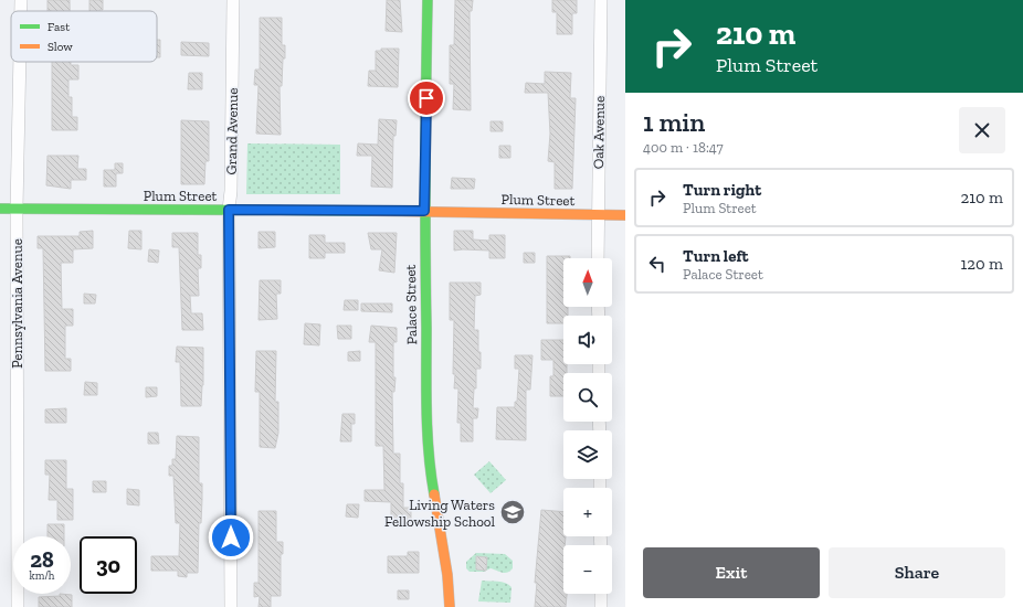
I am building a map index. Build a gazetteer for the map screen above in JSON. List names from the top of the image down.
{
  "streets": {
    "street": [
      "Grand Avenue",
      "Oak Avenue",
      "Plum Street",
      "Pennsylvania Avenue",
      "Palace Street"
    ]
  },
  "crossings": [
    ["Grand Avenue", "Plum Street"],
    ["Oak Avenue", "Plum Street"],
    ["Plum Street", "Pennsylvania Avenue"],
    ["Plum Street", "Palace Street"]
  ],
  "places": {
    "school or university": ["Living Waters Fellowship School"]
  },
  "legend": ["Fast", "Slow"],
  "north": "top",
  "page": {
    "turn": ["210 m", "Plum Street"],
    "heading": ["1 min", "400 m · 18:47"],
    "list": [
      {
        "name": "Turn right",
        "note": "Plum Street",
        "value": "210 m"
      },
      {
        "name": "Turn left",
        "note": "Palace Street",
        "value": "120 m"
      }
    ],
    "map_buttons": ["+", "−"],
    "speed": "28 km/h",
    "limit": "30",
    "buttons": ["Exit", "Share"]
  }
}
